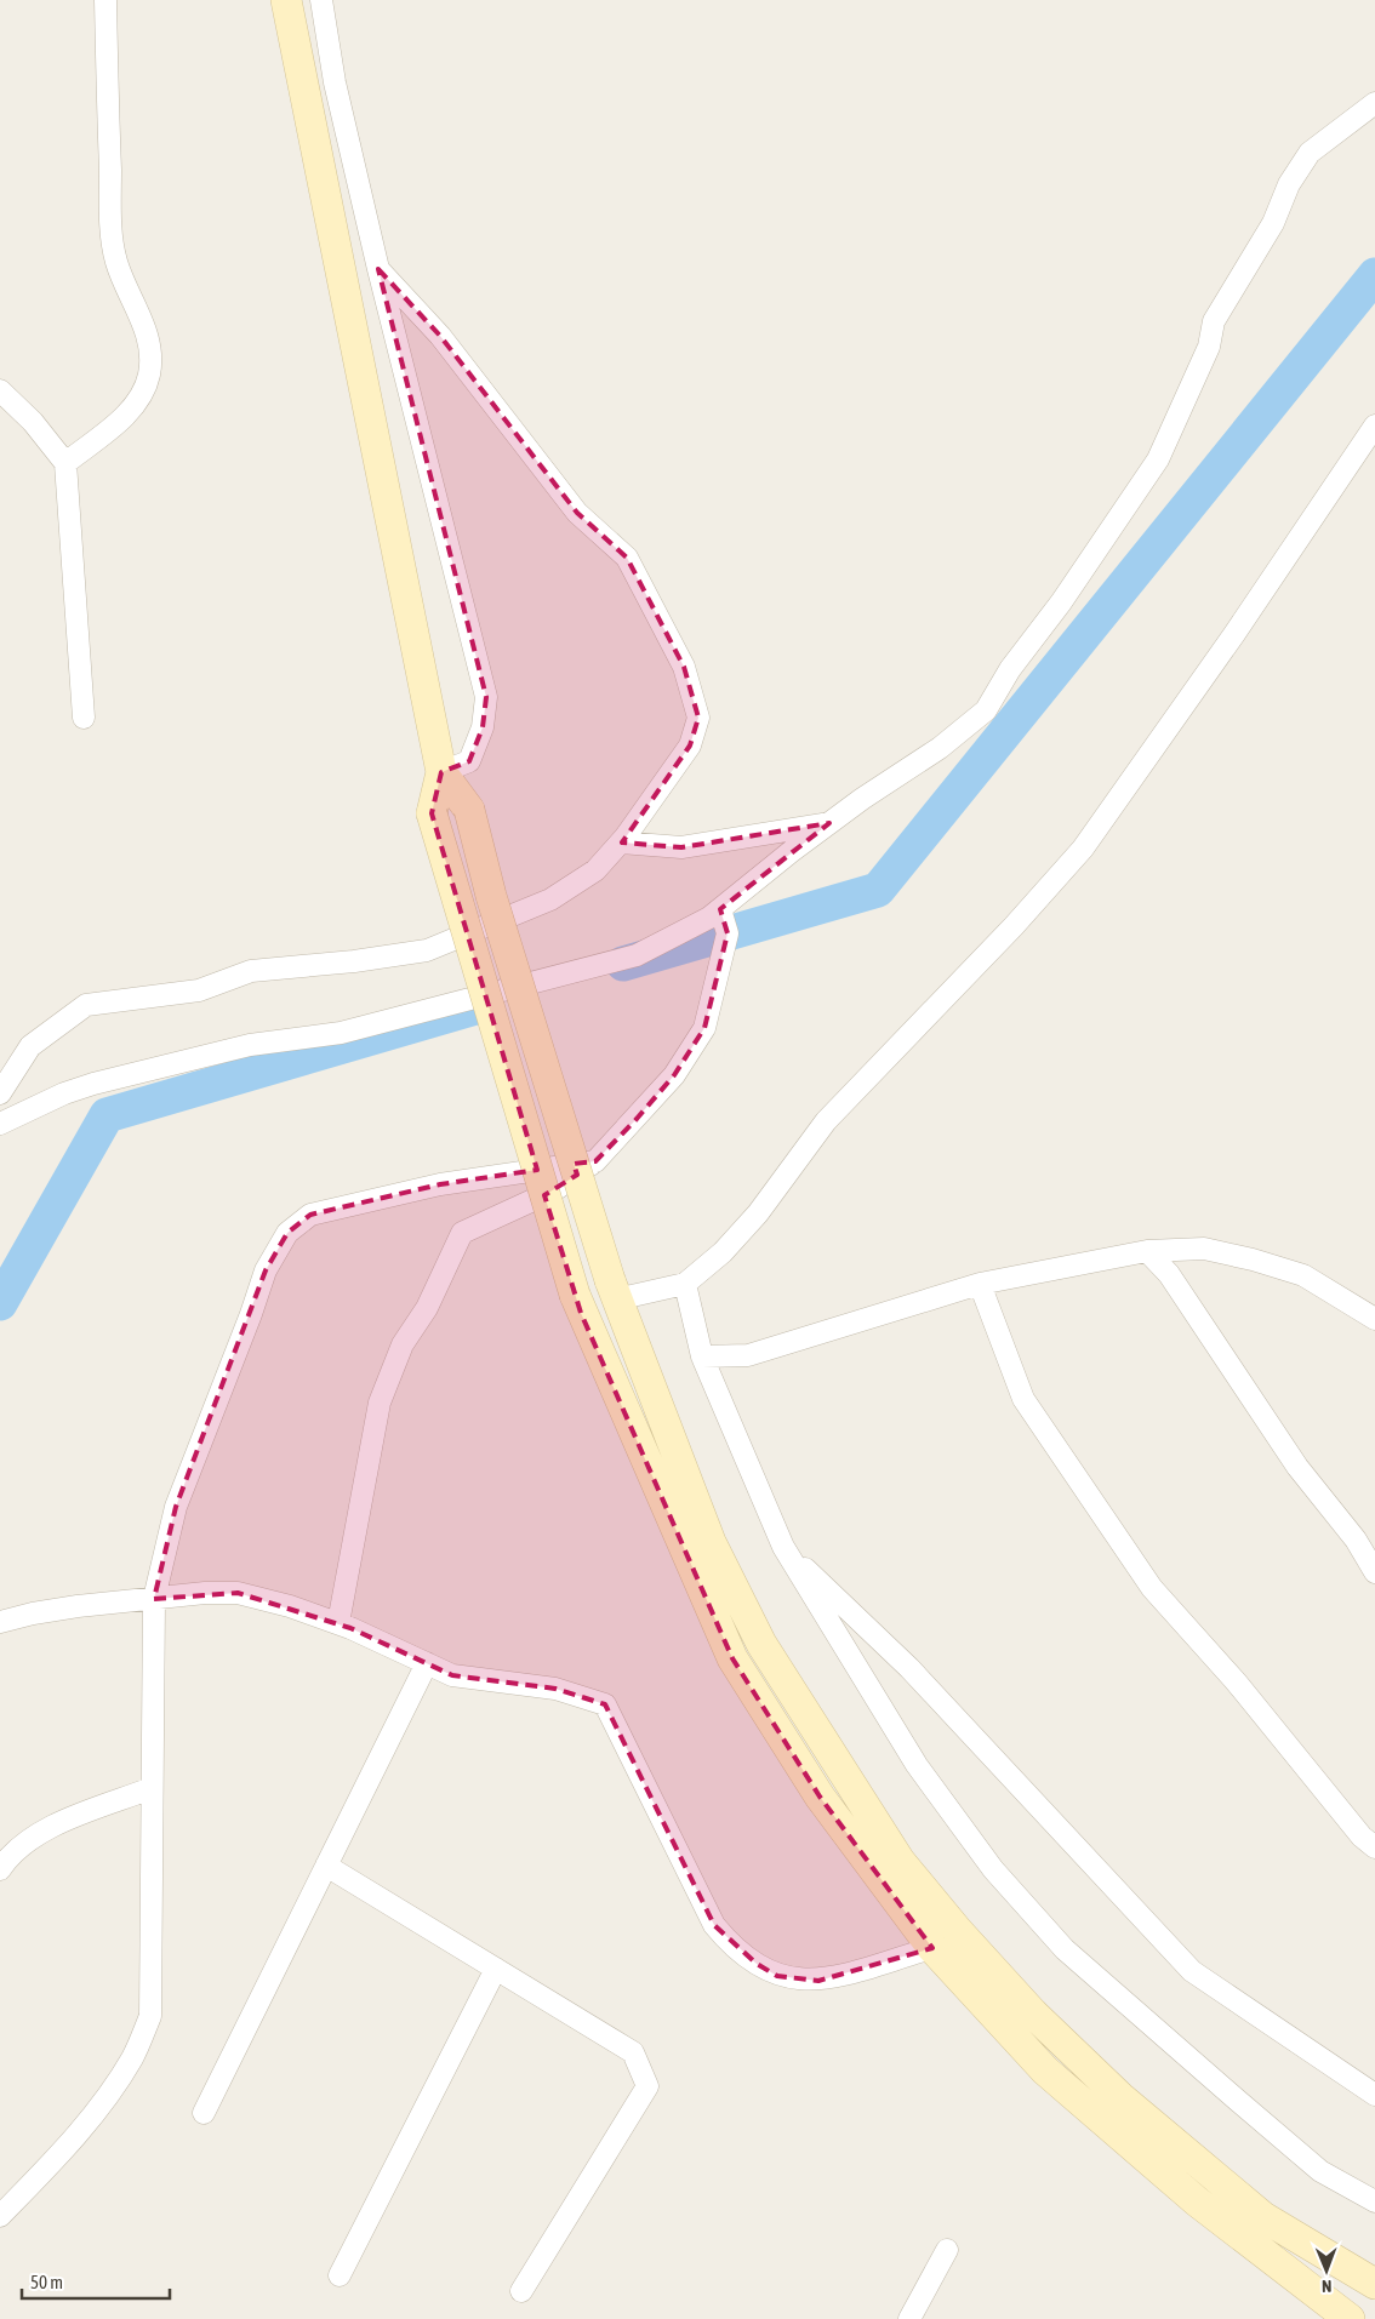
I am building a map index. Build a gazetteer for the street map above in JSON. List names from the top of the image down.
{
  "scale_bar": "50 m",
  "north": "bottom"
}
